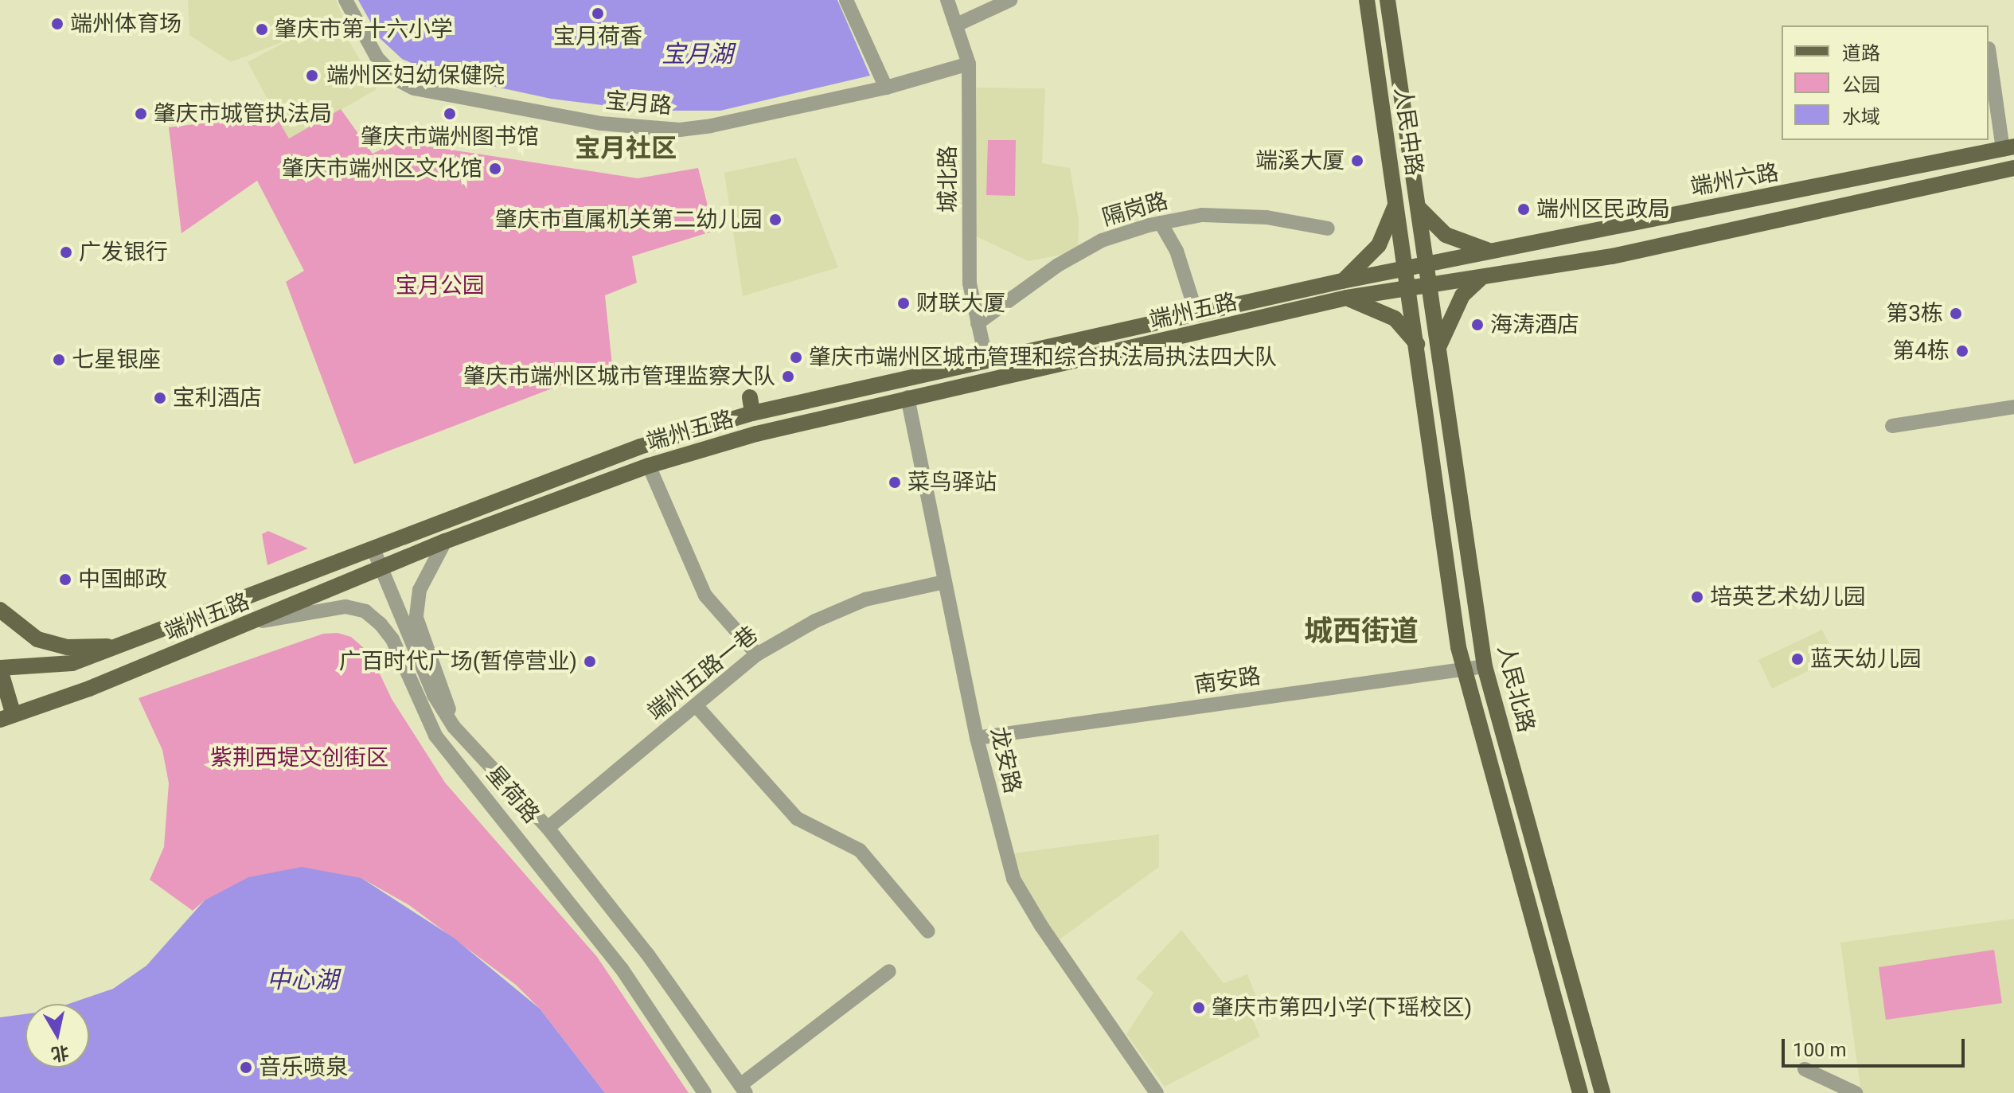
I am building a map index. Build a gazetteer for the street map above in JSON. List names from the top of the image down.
{
  "streets": {
    "main road": [
      "人民中路",
      "端州六路",
      "端州五路",
      "人民北路"
    ],
    "street": [
      "宝月路",
      "城北路",
      "隔岗路",
      "端州五路一巷",
      "南安路",
      "龙安路",
      "星荷路"
    ]
  },
  "crossings": [
    ["宝月路", "城北路"],
    ["人民中路", "端州六路"],
    ["人民中路", "端州五路"],
    ["人民中路", "人民北路"],
    ["城北路", "隔岗路"],
    ["城北路", "端州五路"],
    ["端州六路", "端州五路"],
    ["端州五路", "人民北路"],
    ["端州五路", "龙安路"],
    ["端州五路", "星荷路"],
    ["端州五路一巷", "龙安路"],
    ["端州五路一巷", "星荷路"],
    ["南安路", "人民北路"],
    ["南安路", "龙安路"]
  ],
  "districts": ["宝月社区", "城西街道"],
  "water": ["宝月湖", "中心湖"],
  "parks": ["宝月公园", "紫荆西堤文创街区"],
  "places": [
    "宝月荷香",
    "端州体育场",
    "肇庆市第十六小学",
    "端州区妇幼保健院",
    "肇庆市城管执法局",
    "肇庆市端州图书馆",
    "端溪大厦",
    "肇庆市端州区文化馆",
    "端州区民政局",
    "肇庆市直属机关第二幼儿园",
    "广发银行",
    "财联大厦",
    "第3栋",
    "海涛酒店",
    "第4栋",
    "肇庆市端州区城市管理和综合执法局执法四大队",
    "七星银座",
    "肇庆市端州区城市管理监察大队",
    "宝利酒店",
    "菜鸟驿站",
    "中国邮政",
    "培英艺术幼儿园",
    "蓝天幼儿园",
    "广百时代广场(暂停营业)",
    "肇庆市第四小学(下瑶校区)",
    "音乐喷泉"
  ],
  "legend": ["道路", "公园", "水域"],
  "scale_bar": "100 m",
  "north": "bottom"
}
